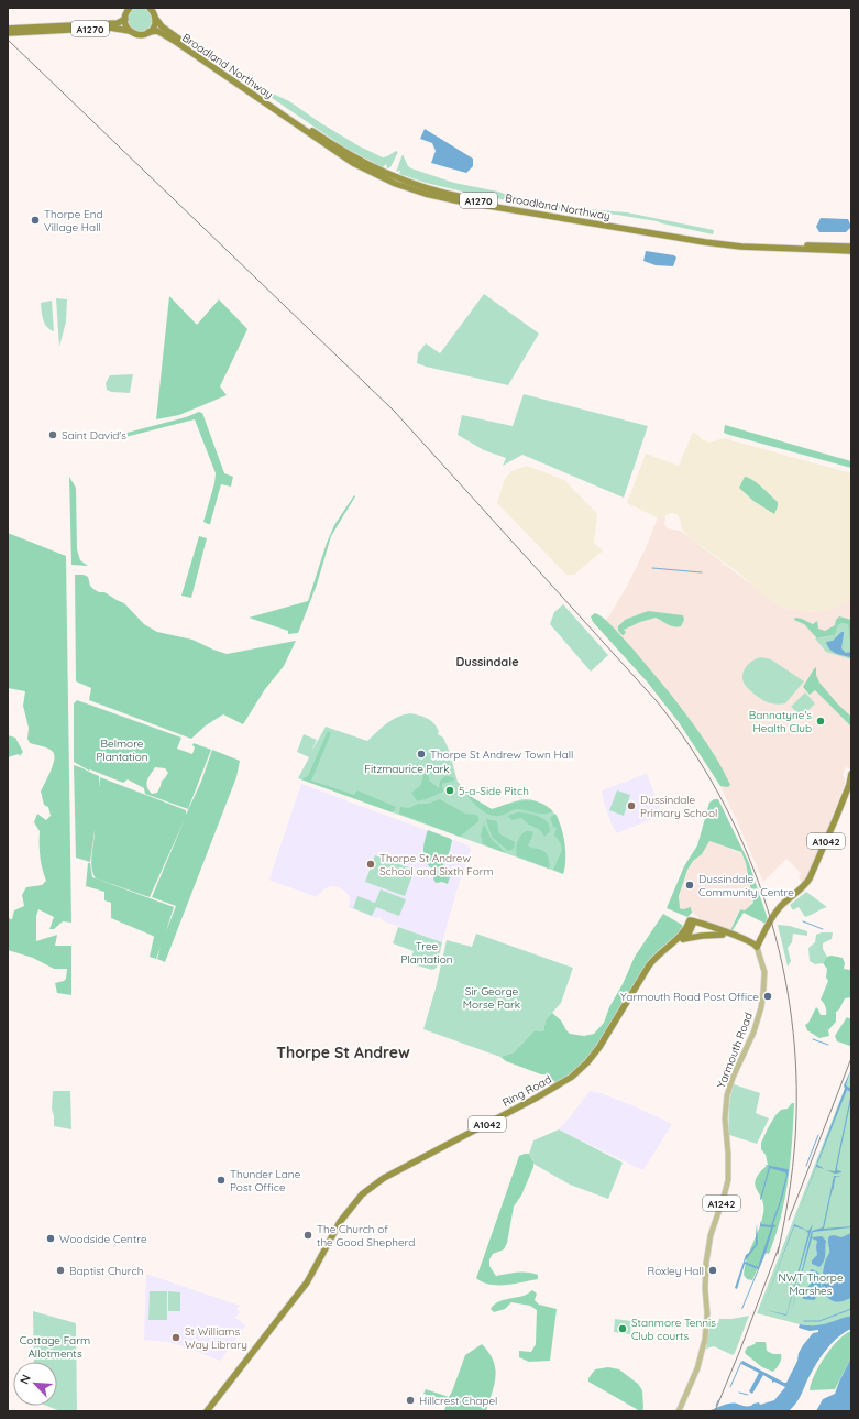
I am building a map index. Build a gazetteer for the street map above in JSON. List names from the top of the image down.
{
  "streets": {
    "highway": [
      "A1270",
      "Broadland Northway",
      "A1042",
      "Ring Road"
    ],
    "main road": ["Yarmouth Road", "A1242"]
  },
  "crossings": [
    ["A1270", "Broadland Northway"],
    ["A1042", "Yarmouth Road"],
    ["A1042", "Ring Road"]
  ],
  "districts": ["Dussindale", "Thorpe St Andrew"],
  "parks": [
    "Belmore Plantation",
    "Fitzmaurice Park",
    "Tree Plantation",
    "Sir George Morse Park",
    "NWT Thorpe Marshes",
    "Cottage Farm Allotments"
  ],
  "places": [
    "Thorpe End Village Hall",
    "Saint David's",
    "Bannatyne's Health Club",
    "Thorpe St Andrew Town Hall",
    "5-a-Side Pitch",
    "Dussindale Primary School",
    "Thorpe St Andrew School and Sixth Form",
    "Dussindale Community Centre",
    "Yarmouth Road Post Office",
    "Thunder Lane Post Office",
    "The Church of the Good Shepherd",
    "Woodside Centre",
    "Baptist Church",
    "Roxley Hall",
    "Stanmore Tennis Club courts",
    "St Williams Way Library",
    "Hillcrest Chapel"
  ],
  "north": "top left"
}
